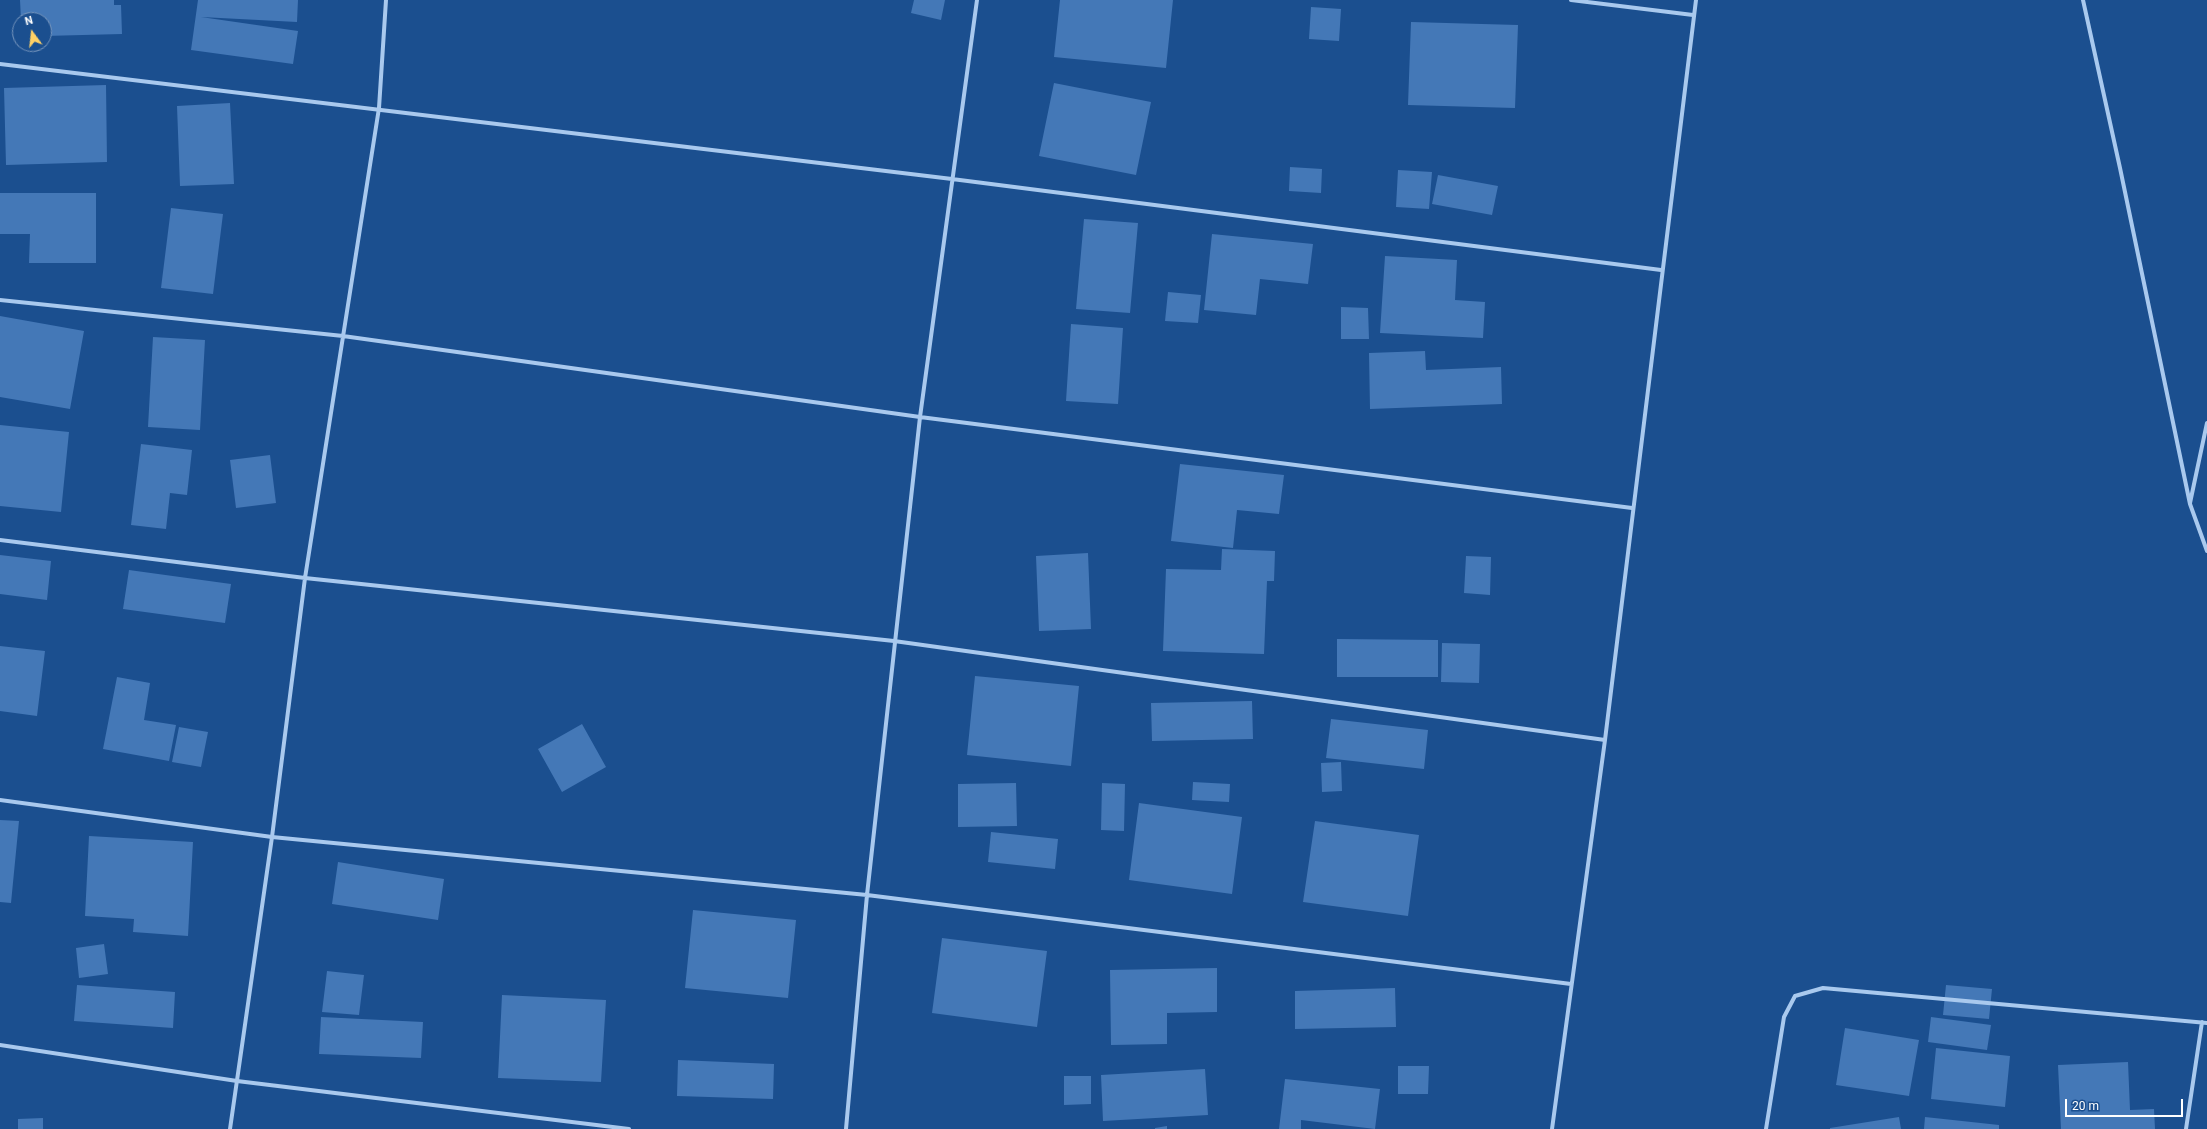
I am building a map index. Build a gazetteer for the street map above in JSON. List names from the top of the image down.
{
  "scale_bar": "20 m",
  "north": "top"
}
